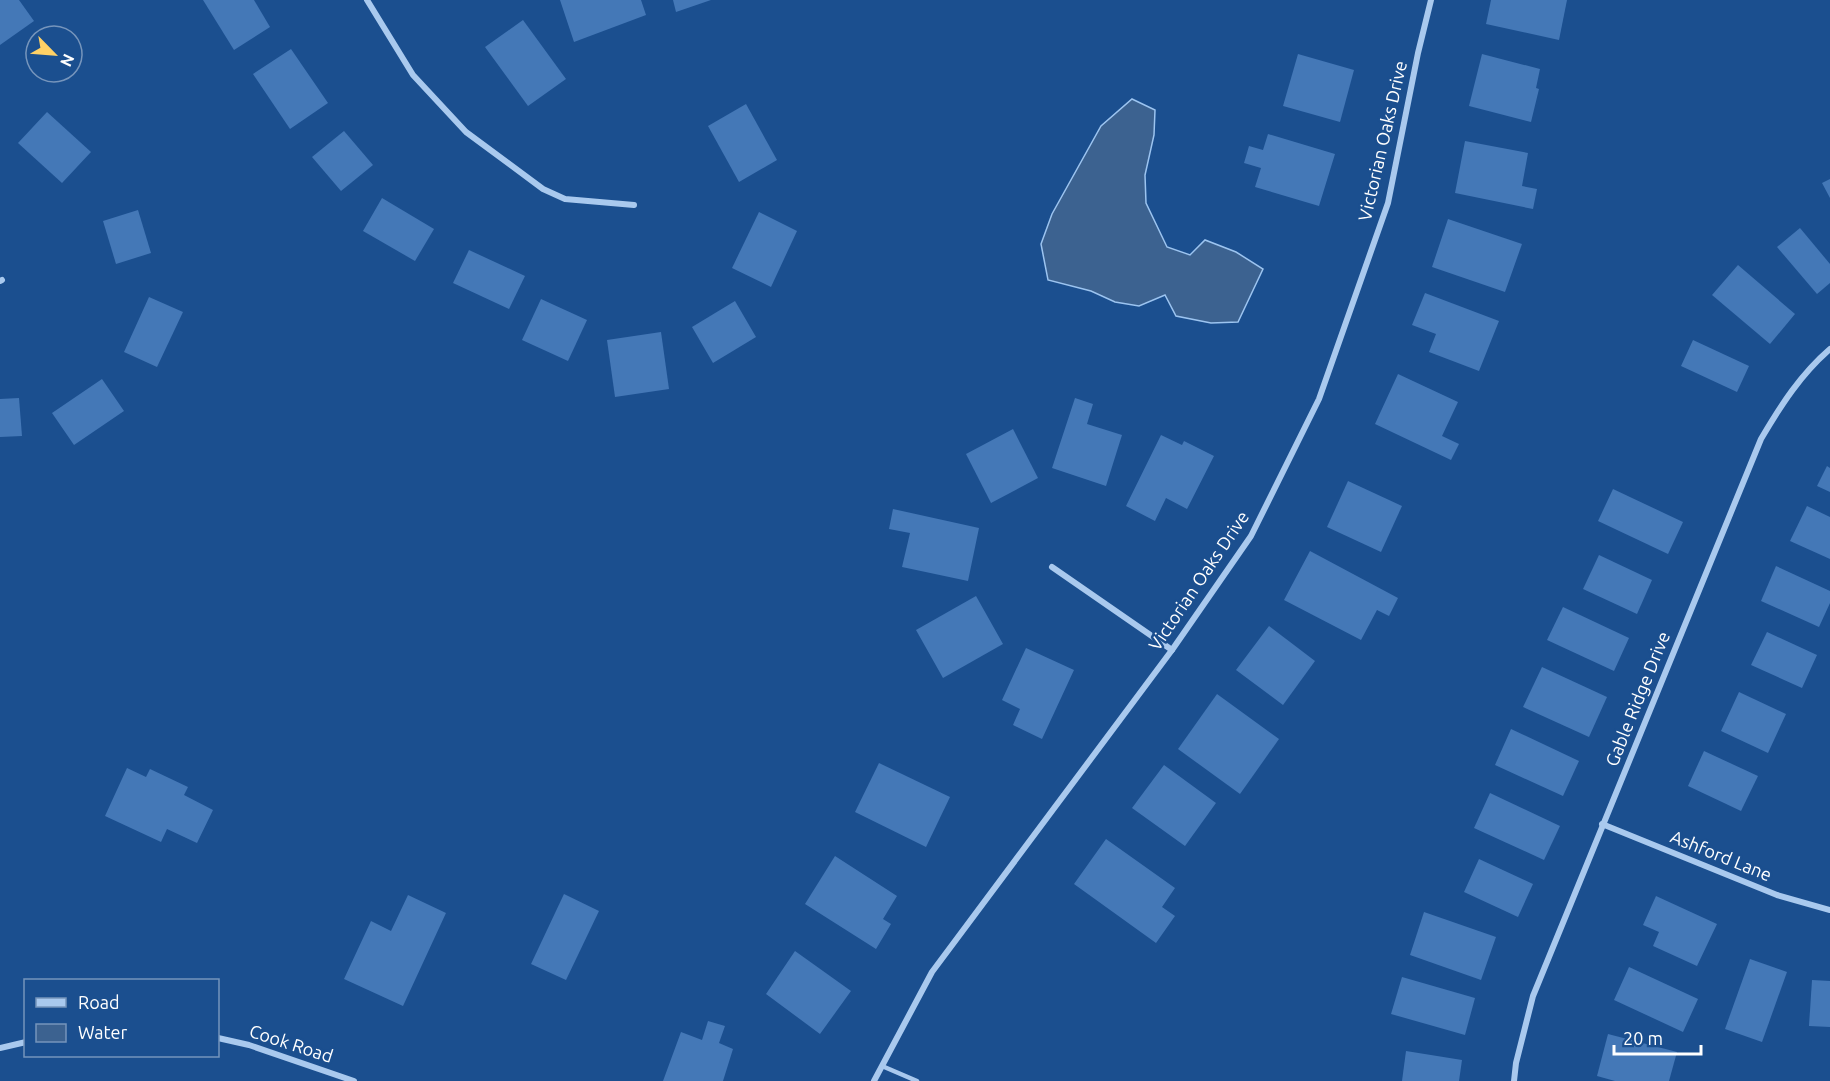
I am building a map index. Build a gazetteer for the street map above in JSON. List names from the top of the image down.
{
  "streets": {
    "street": [
      "Victorian Oaks Drive",
      "Gable Ridge Drive",
      "Ashford Lane",
      "Cook Road"
    ]
  },
  "crossings": [
    ["Gable Ridge Drive", "Ashford Lane"]
  ],
  "legend": ["Road", "Water"],
  "scale_bar": "20 m",
  "north": "bottom right"
}
